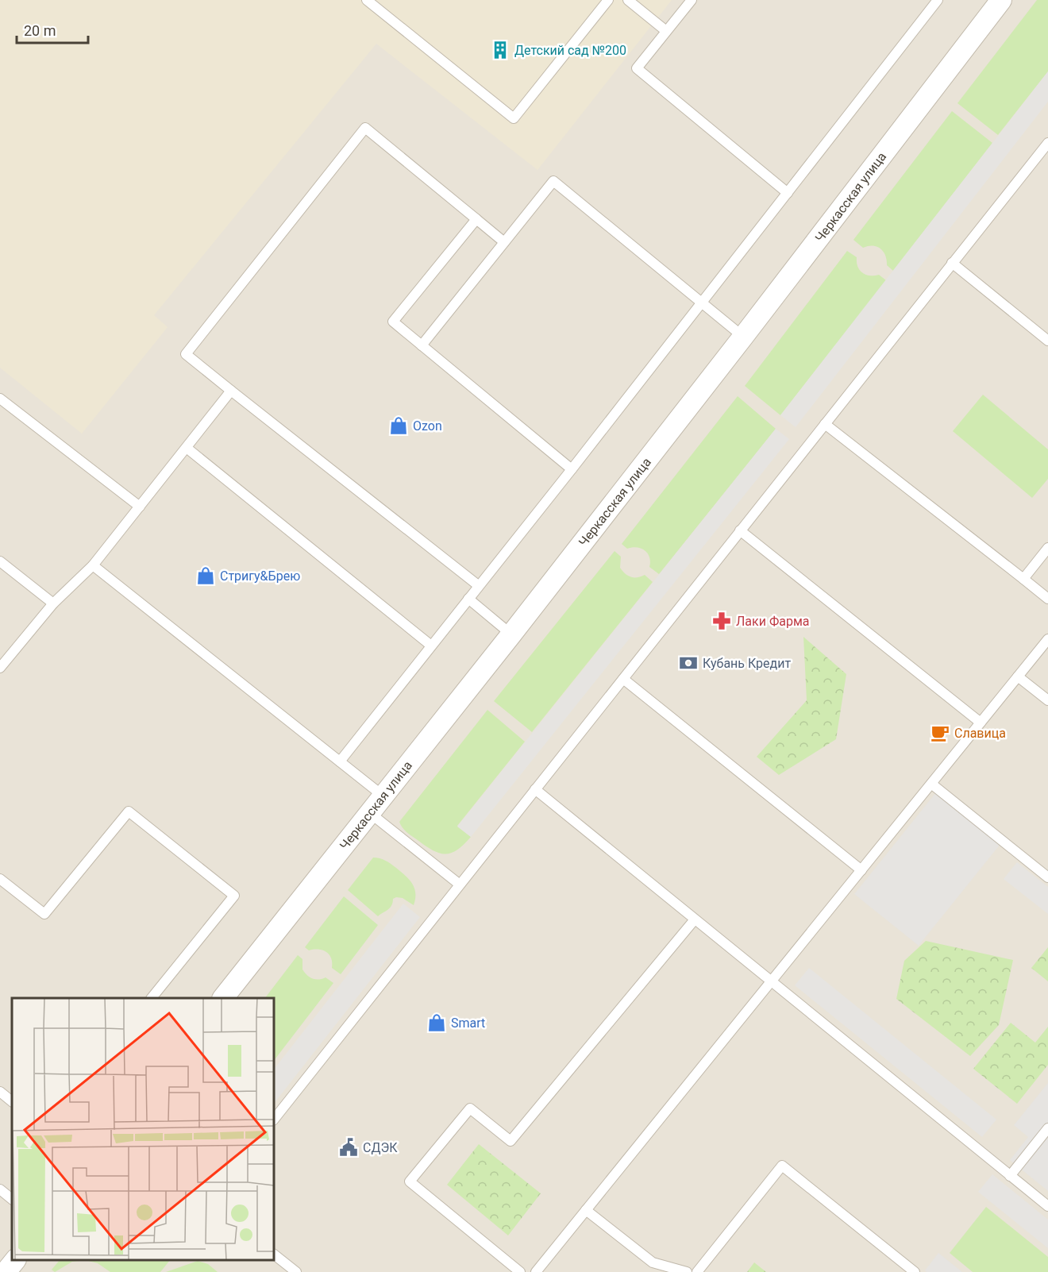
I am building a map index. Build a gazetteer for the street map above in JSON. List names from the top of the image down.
{
  "streets": {
    "street": ["Черкасская улица"]
  },
  "places": {
    "building": ["Детский сад №200"],
    "shop": ["Ozon", "Стригу&Брею", "Smart"],
    "pharmacy": ["Лаки Фарма"],
    "bank": ["Кубань Кредит"],
    "cafe": ["Славица"],
    "public building": ["СДЭК"]
  },
  "scale_bar": "20 m"
}
